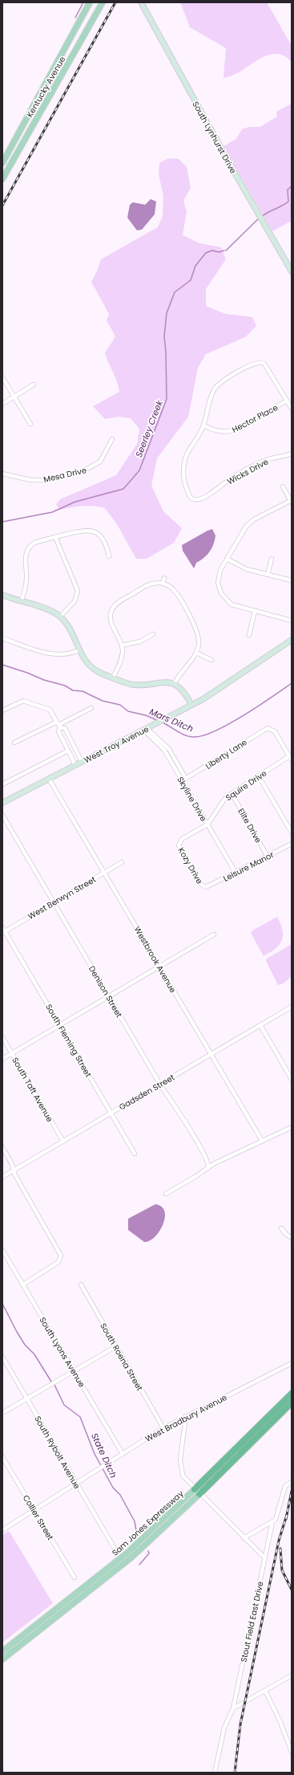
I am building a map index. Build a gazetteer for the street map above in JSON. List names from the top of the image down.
{
  "streets": {
    "highway": ["Sam Jones Expressway"],
    "main road": ["Kentucky Avenue"],
    "street": [
      "South Lynhurst Drive",
      "Hector Place",
      "Wicks Drive",
      "Mesa Drive",
      "West Troy Avenue",
      "Liberty Lane",
      "Squire Drive",
      "Skyline Drive",
      "Elite Drive",
      "Kozy Drive",
      "Leisure Manor",
      "West Berwyn Street",
      "Westbrook Avenue",
      "Denison Street",
      "South Fleming Street",
      "South Taft Avenue",
      "Gadsden Street",
      "South Lyons Avenue",
      "South Roena Street",
      "West Bradbury Avenue",
      "South Rybolt Avenue",
      "Collier Street",
      "Stout Field East Drive"
    ]
  },
  "crossings": [
    ["Hector Place", "Wicks Drive"],
    ["West Troy Avenue", "Skyline Drive"],
    ["West Troy Avenue", "Westbrook Avenue"],
    ["Liberty Lane", "Squire Drive"],
    ["Liberty Lane", "Skyline Drive"],
    ["Squire Drive", "Skyline Drive"],
    ["Squire Drive", "Elite Drive"],
    ["Squire Drive", "Kozy Drive"],
    ["Skyline Drive", "Leisure Manor"],
    ["Elite Drive", "Leisure Manor"],
    ["Kozy Drive", "Leisure Manor"],
    ["West Berwyn Street", "Westbrook Avenue"],
    ["West Berwyn Street", "Denison Street"],
    ["West Berwyn Street", "South Fleming Street"],
    ["Westbrook Avenue", "Gadsden Street"],
    ["Denison Street", "Gadsden Street"],
    ["South Fleming Street", "Gadsden Street"],
    ["South Taft Avenue", "Gadsden Street"],
    ["South Lyons Avenue", "West Bradbury Avenue"],
    ["South Roena Street", "West Bradbury Avenue"],
    ["West Bradbury Avenue", "South Rybolt Avenue"],
    ["West Bradbury Avenue", "Collier Street"]
  ],
  "water": ["Seerley Creek", "Mars Ditch", "State Ditch"]
}
